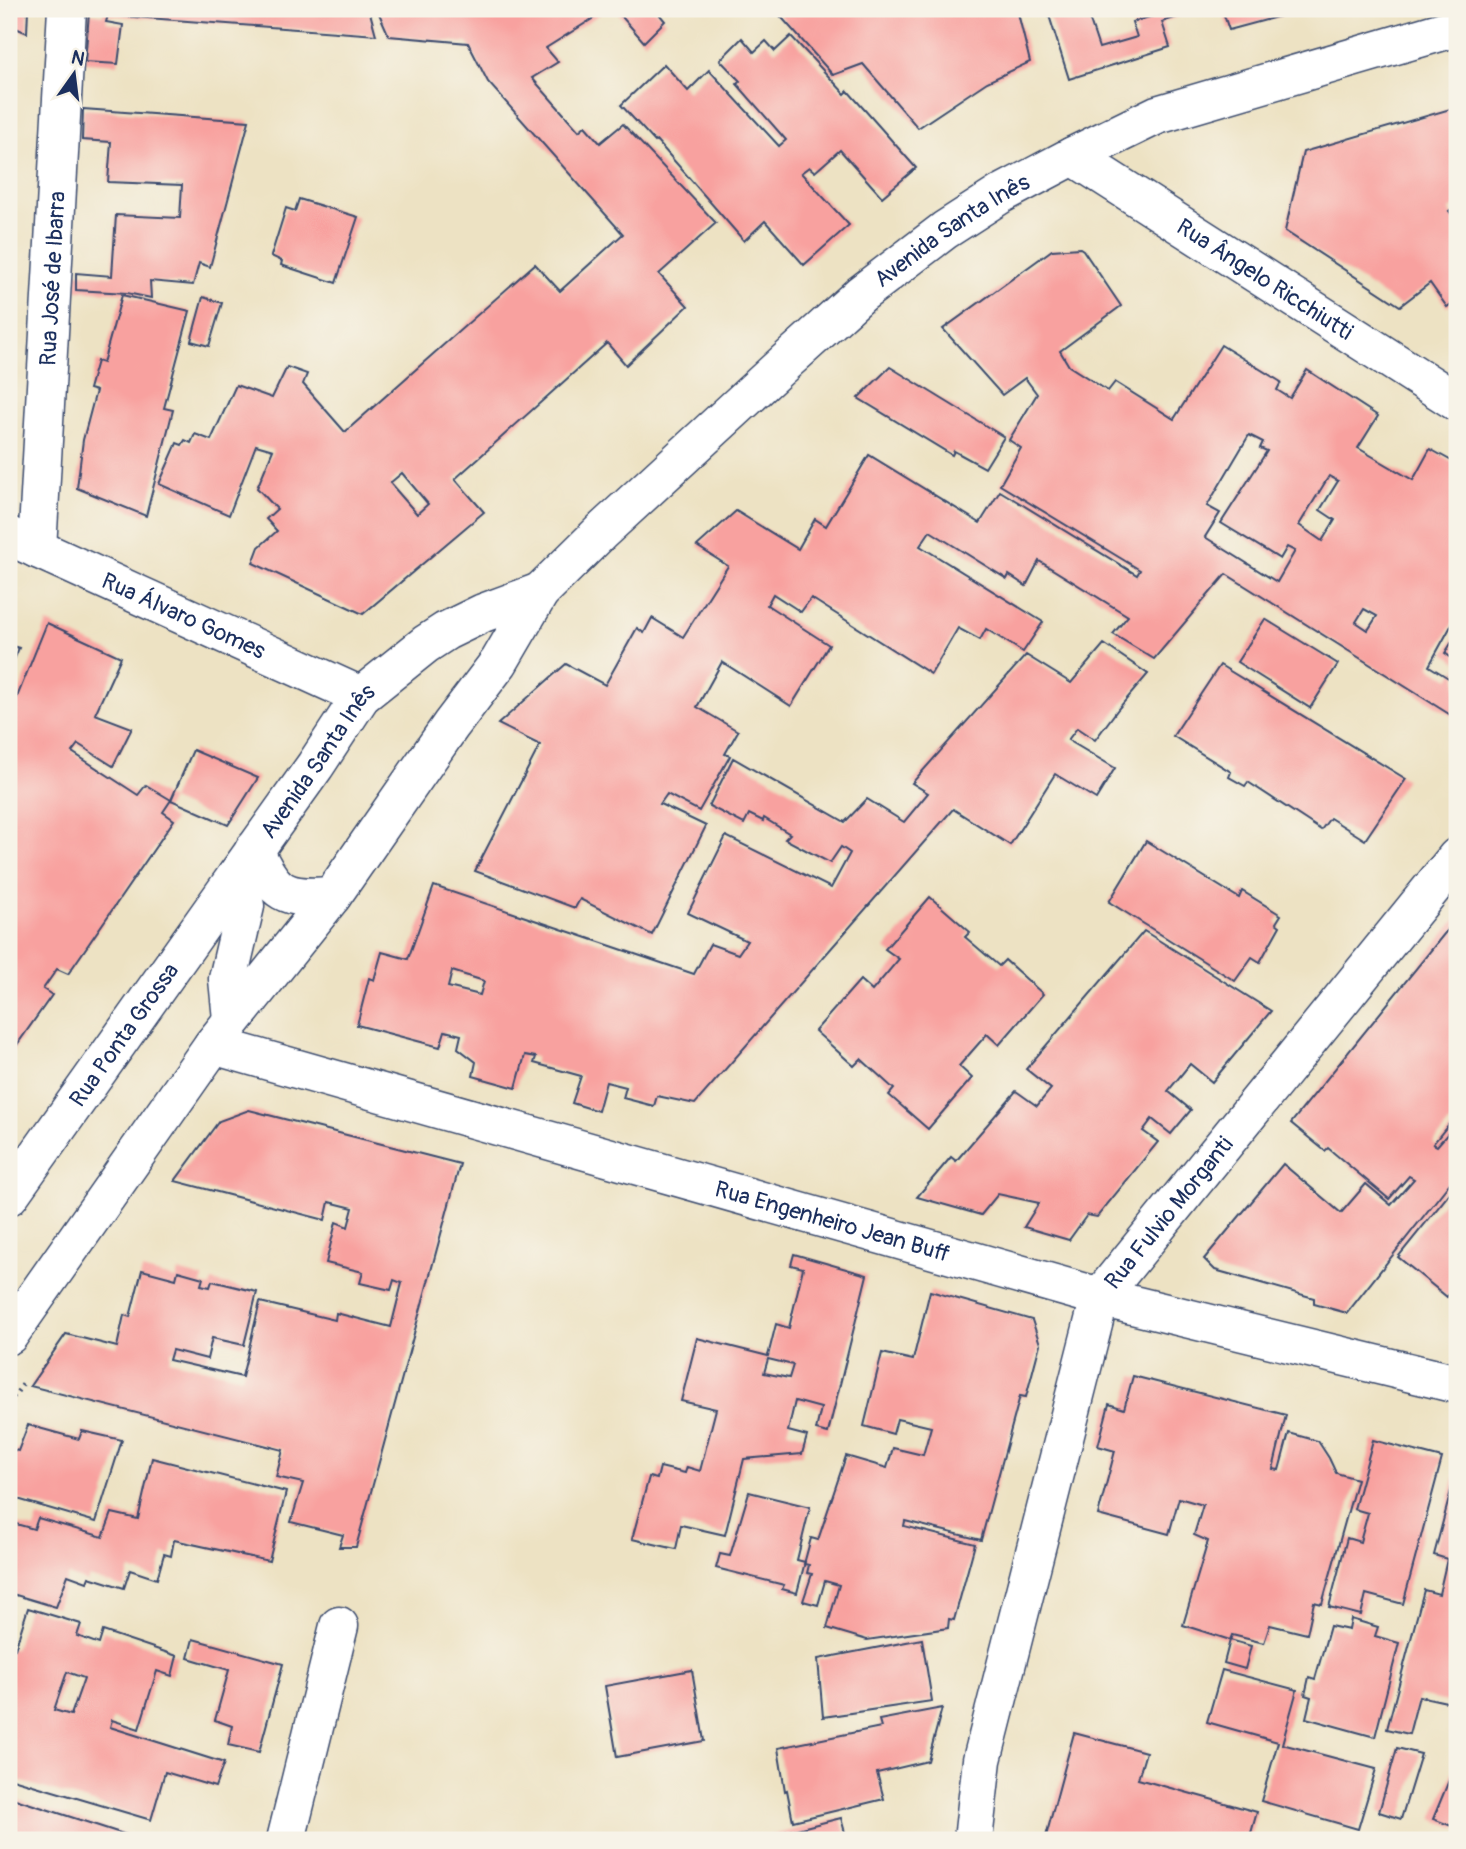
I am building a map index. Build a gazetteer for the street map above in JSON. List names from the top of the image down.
{
  "streets": {
    "street": [
      "Avenida Santa Inês",
      "Rua José de Ibarra",
      "Rua Ângelo Ricchiutti",
      "Rua Álvaro Gomes",
      "Rua Ponta Grossa",
      "Rua Fulvio Morganti",
      "Rua Engenheiro Jean Buff"
    ]
  },
  "crossings": [
    ["Avenida Santa Inês", "Rua Ângelo Ricchiutti"],
    ["Avenida Santa Inês", "Rua Álvaro Gomes"],
    ["Avenida Santa Inês", "Rua Ponta Grossa"],
    ["Avenida Santa Inês", "Rua Engenheiro Jean Buff"],
    ["Rua José de Ibarra", "Rua Álvaro Gomes"],
    ["Rua Fulvio Morganti", "Rua Engenheiro Jean Buff"]
  ],
  "north": "top"
}
